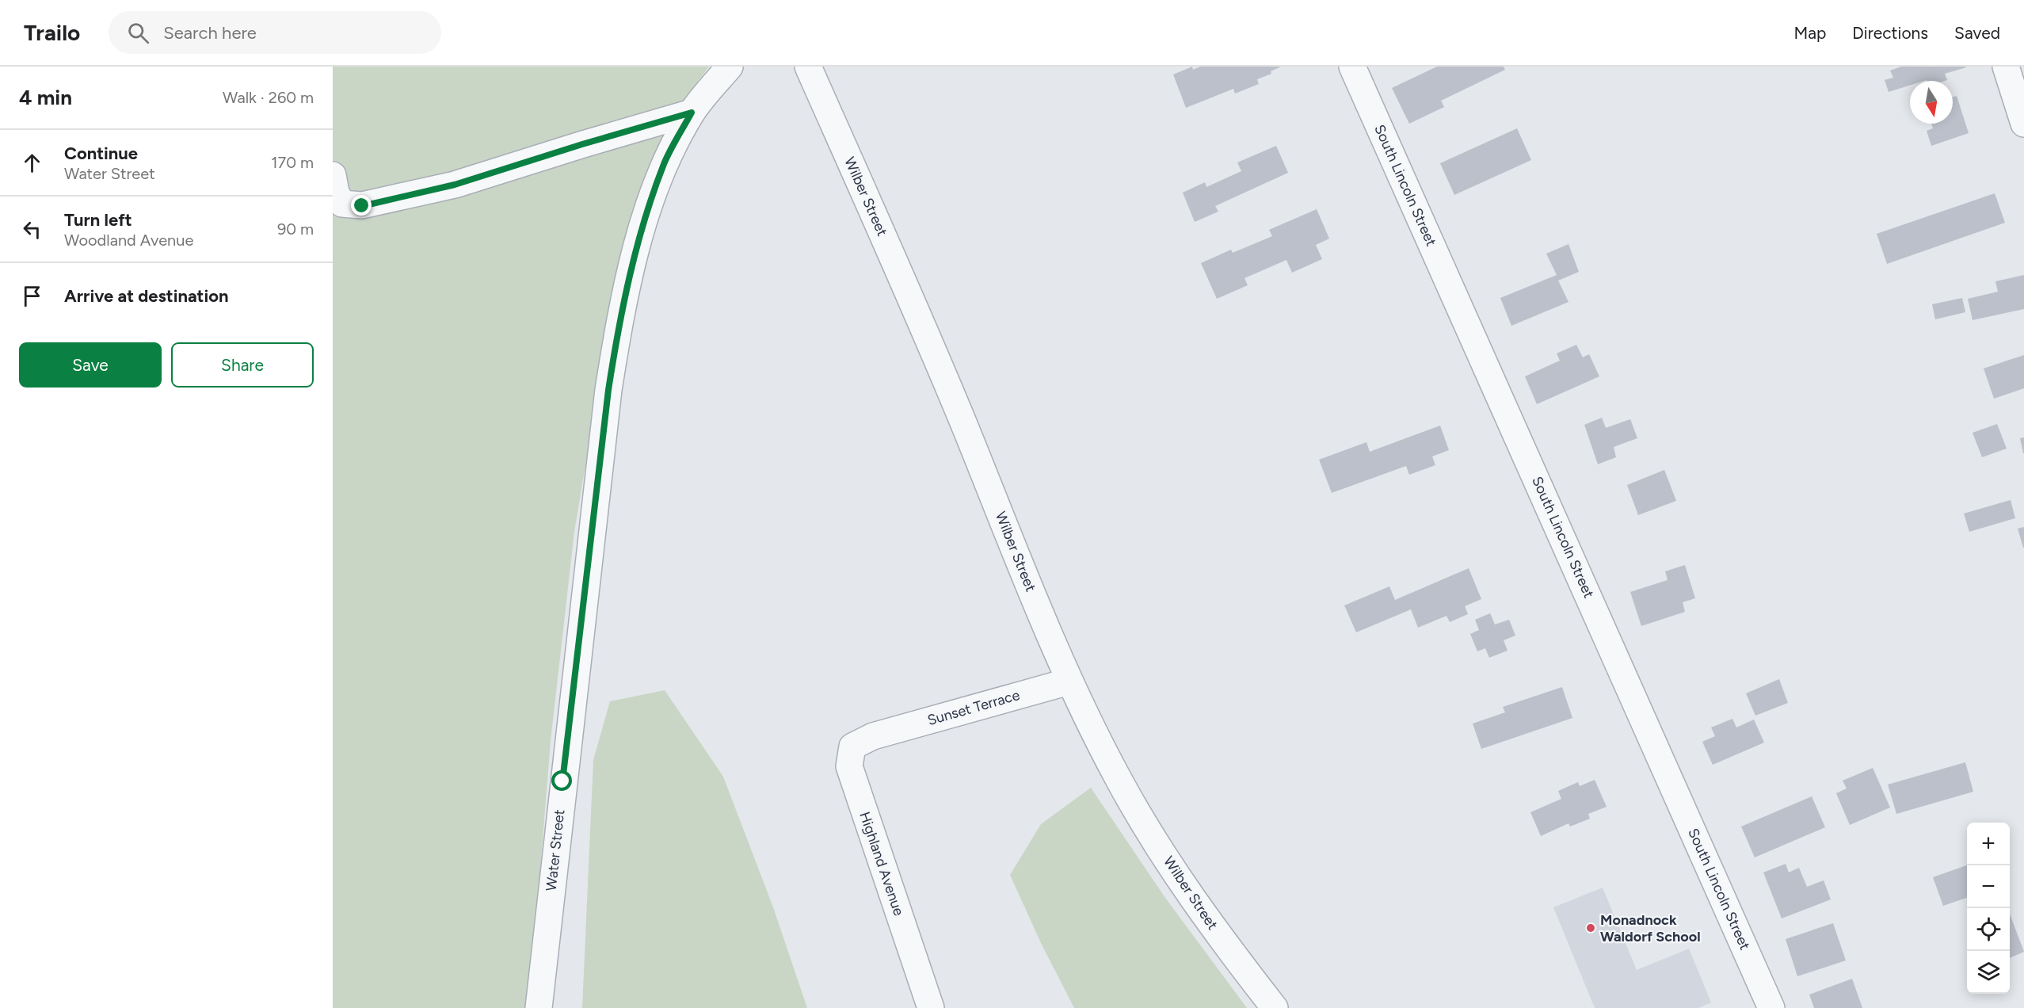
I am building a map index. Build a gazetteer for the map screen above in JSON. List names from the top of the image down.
{
  "streets": {
    "street": [
      "South Lincoln Street",
      "Wilber Street",
      "Sunset Terrace",
      "Water Street",
      "Highland Avenue"
    ]
  },
  "crossings": [
    ["Wilber Street", "Sunset Terrace"],
    ["Sunset Terrace", "Highland Avenue"]
  ],
  "places": ["Monadnock Waldorf School"],
  "north": "bottom",
  "page": {
    "header": "Trailo",
    "search": "Search here",
    "nav": ["Map", "Directions", "Saved"],
    "heading": ["4 min", "Walk · 260 m"],
    "list": [
      ["Continue", "Water Street", "170 m"],
      ["Turn left", "Woodland Avenue", "90 m"],
      "Arrive at destination"
    ],
    "buttons": ["Save", "Share"],
    "map_buttons": ["+", "−"]
  }
}
